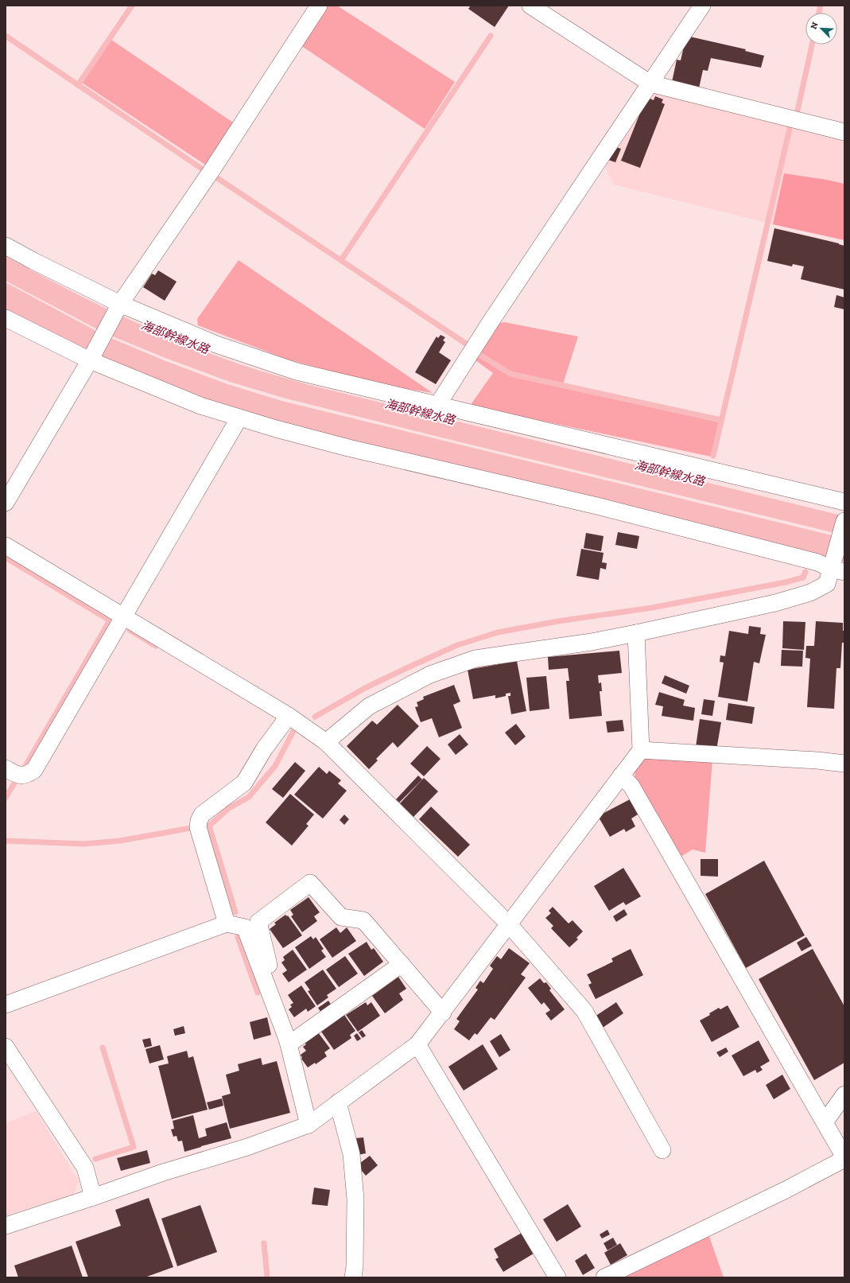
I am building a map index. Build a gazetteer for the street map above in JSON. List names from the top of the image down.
{
  "water": ["海部幹線水路"],
  "north": "top left"
}
